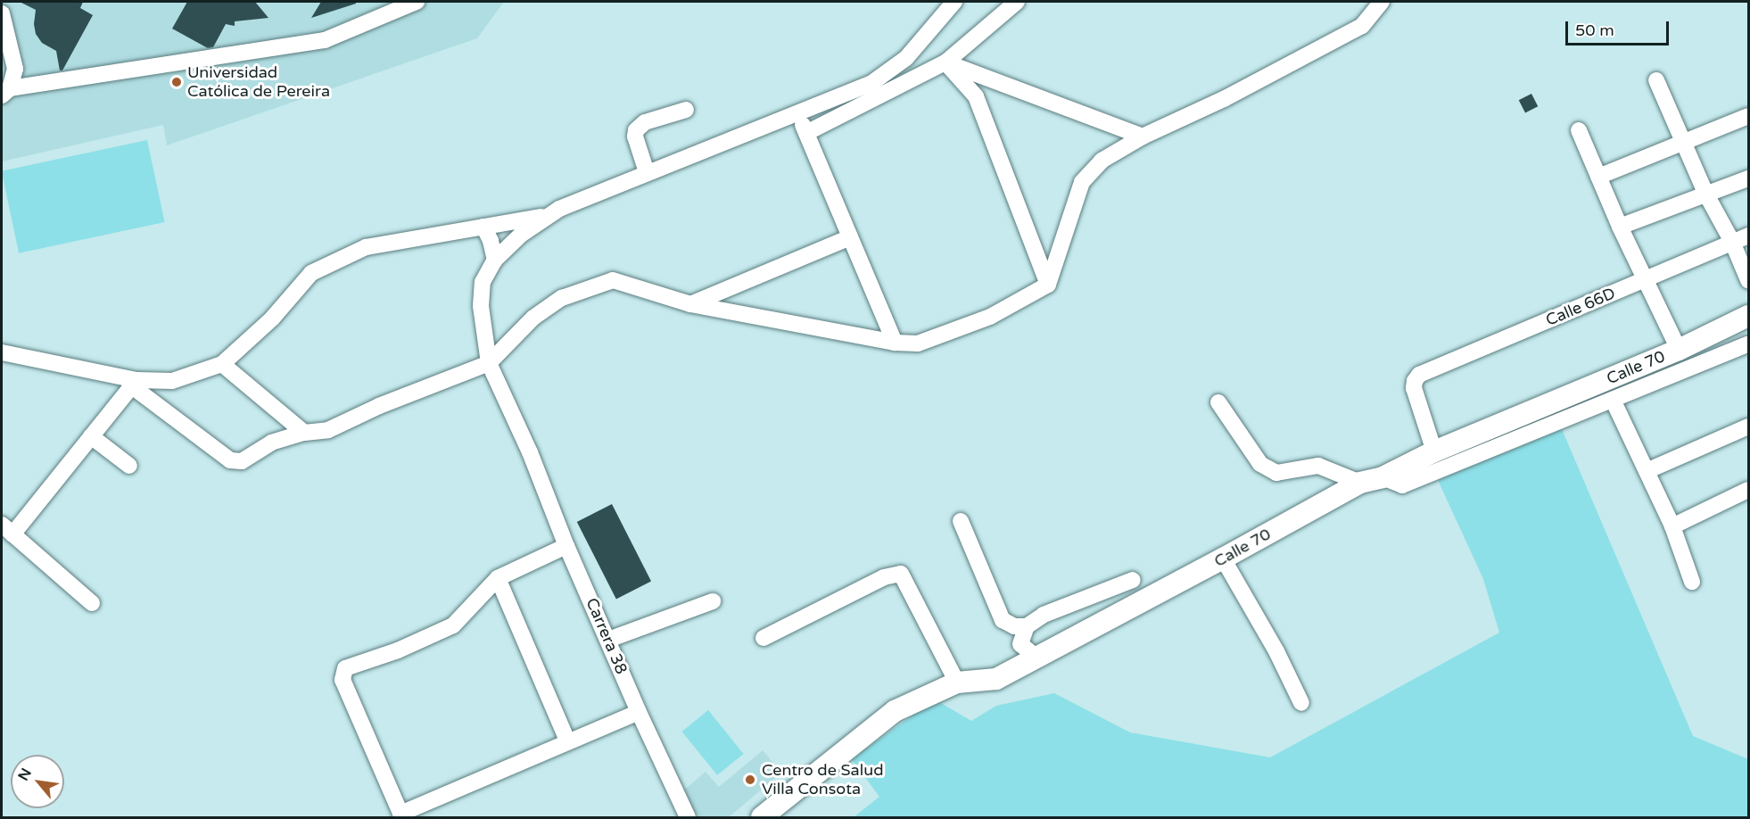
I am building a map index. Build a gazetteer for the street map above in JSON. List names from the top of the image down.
{
  "streets": {
    "main road": ["Calle 70"],
    "street": ["Calle 66D", "Carrera 38"]
  },
  "crossings": [
    ["Calle 66D", "Calle 70"]
  ],
  "places": ["Universidad Católica de Pereira", "Centro de Salud Villa Consota"],
  "scale_bar": "50 m",
  "north": "top left"
}
